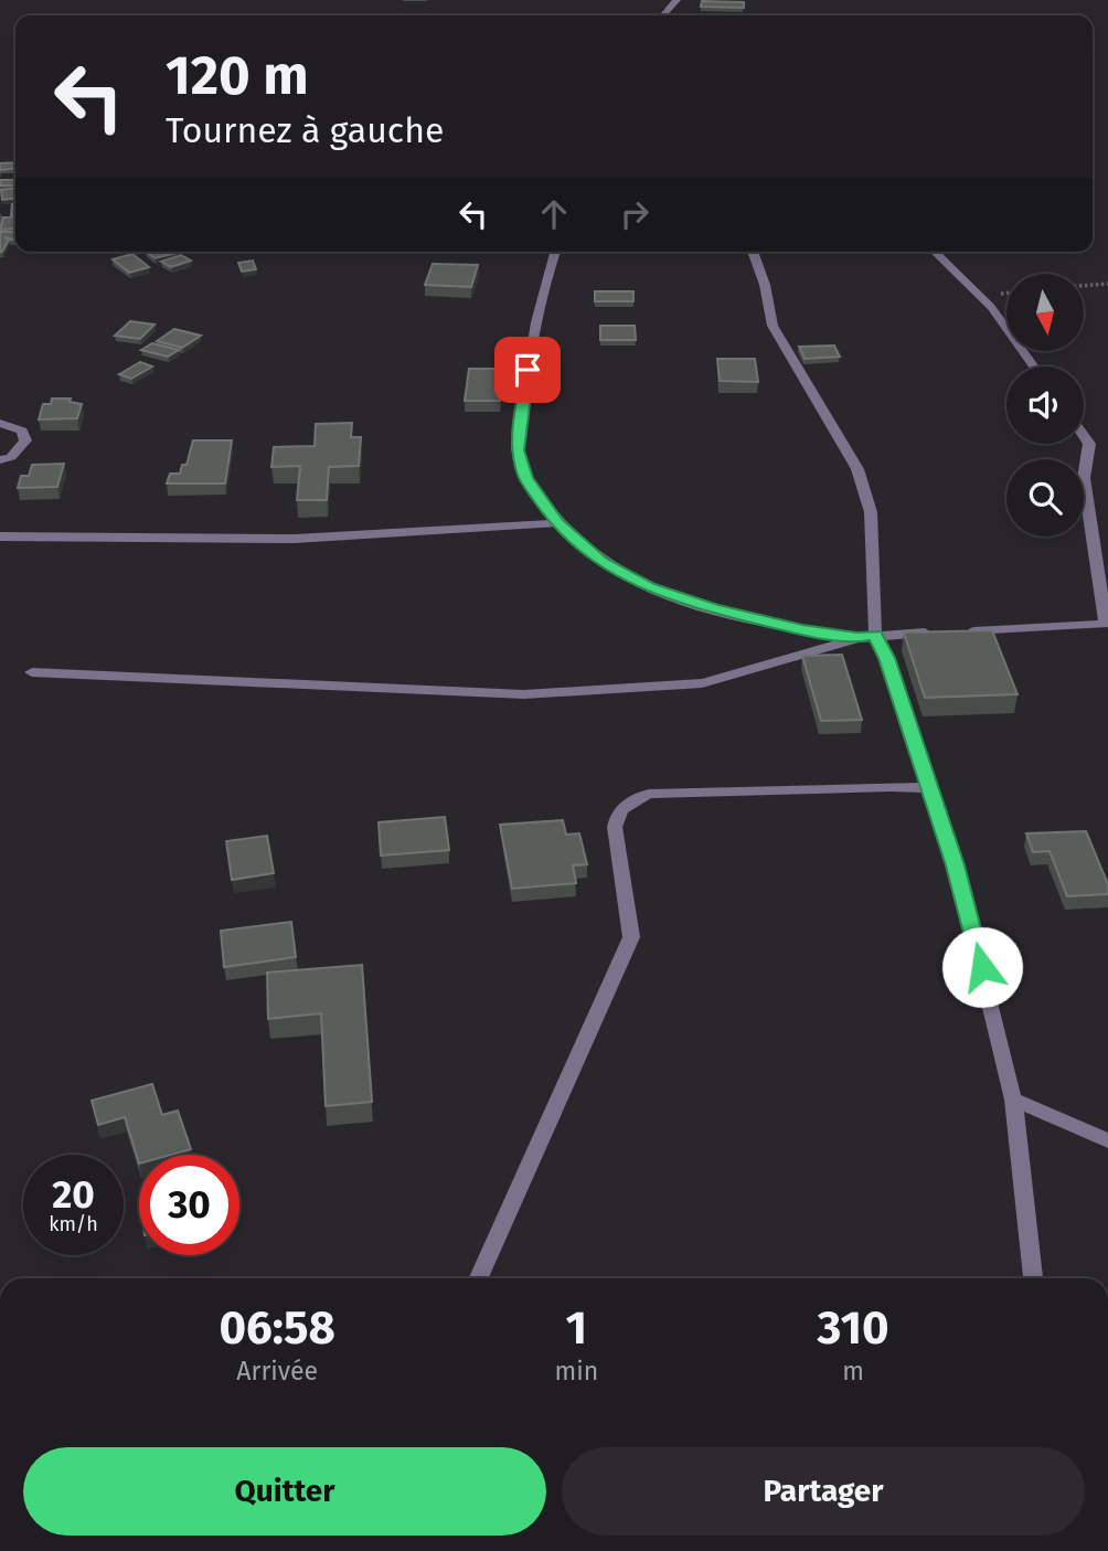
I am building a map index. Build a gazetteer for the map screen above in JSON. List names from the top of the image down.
{
  "north": "bottom",
  "page": {
    "turn": ["120 m", "Tournez à gauche"],
    "speed": "20 km/h",
    "limit": "30",
    "eta": [
      "06:58",
      "Arrivée",
      "1",
      "min",
      "310",
      "m"
    ],
    "buttons": ["Quitter", "Partager"]
  }
}
